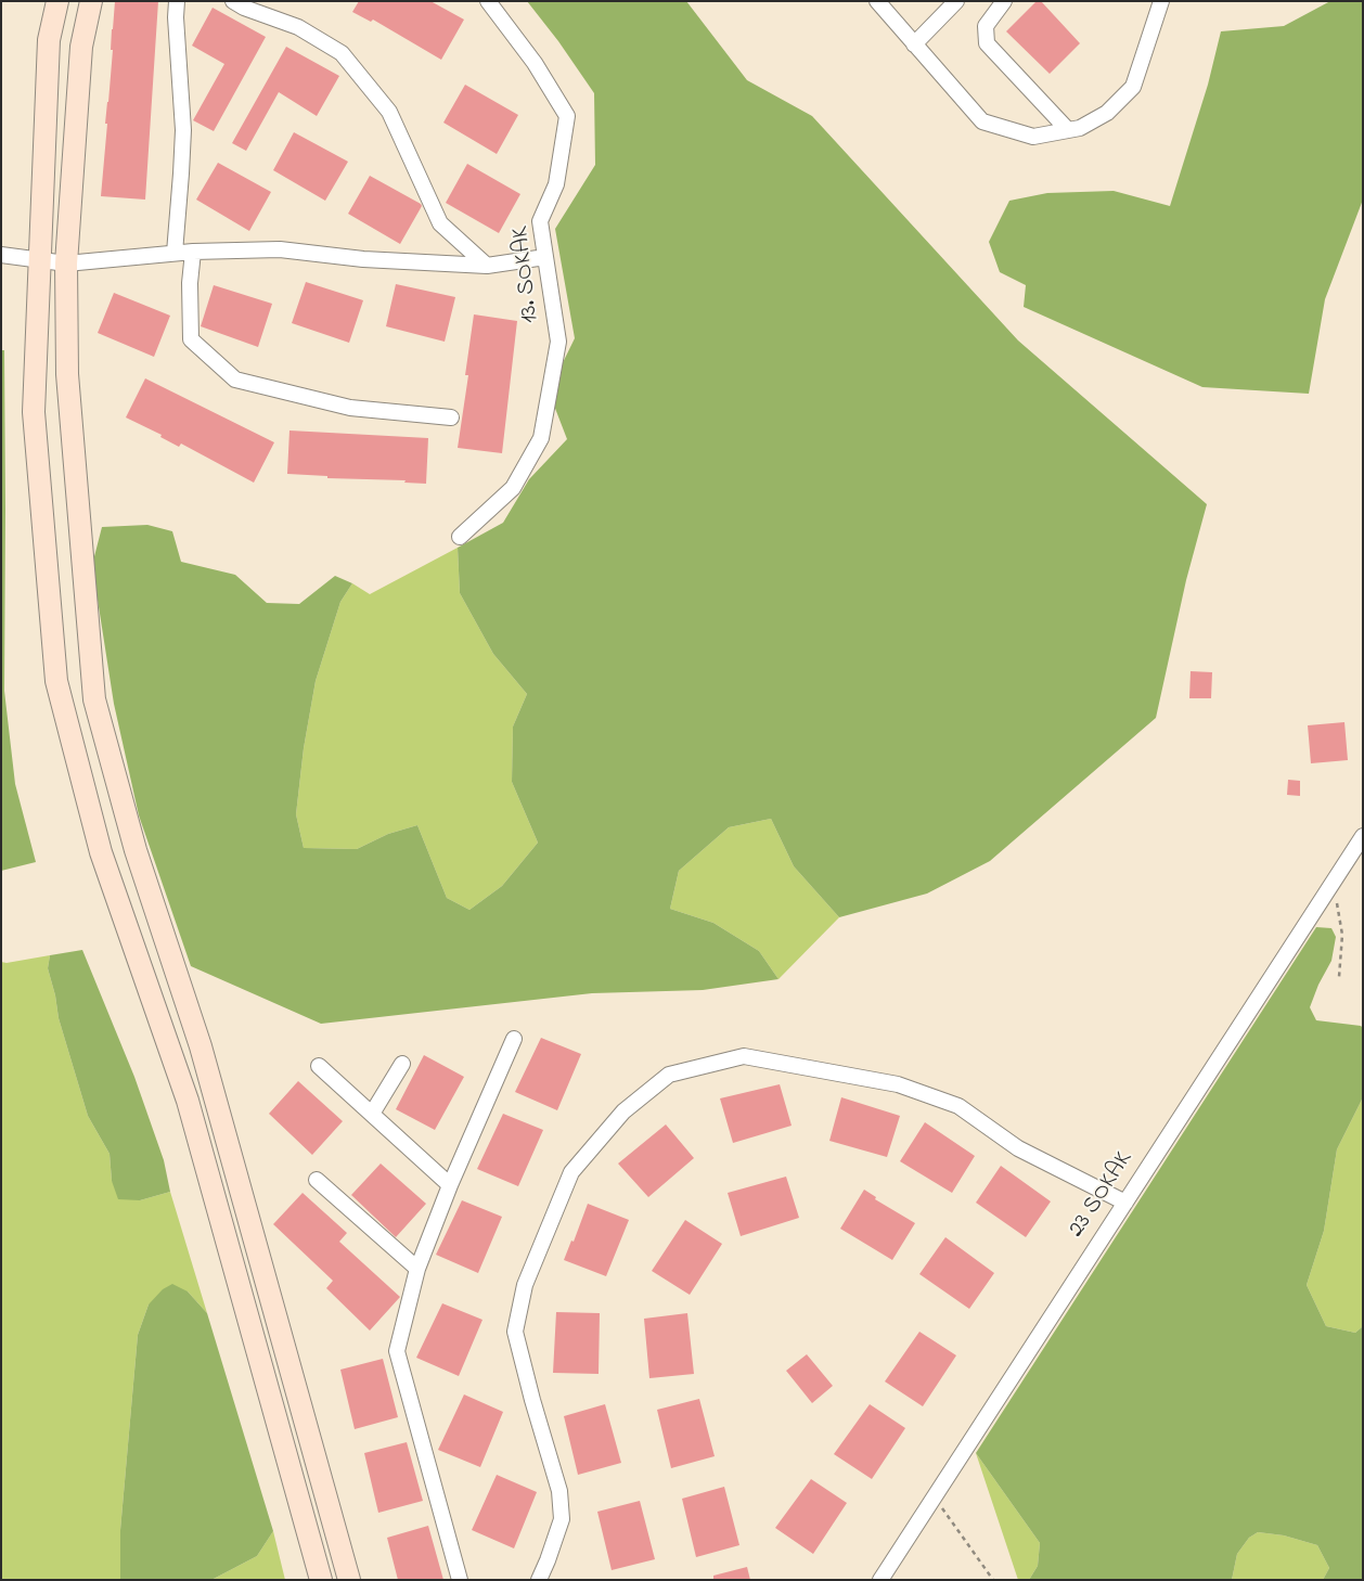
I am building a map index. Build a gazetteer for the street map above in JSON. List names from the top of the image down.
{
  "streets": {
    "street": ["13. SOKAK", "23 SOKAK"]
  }
}
